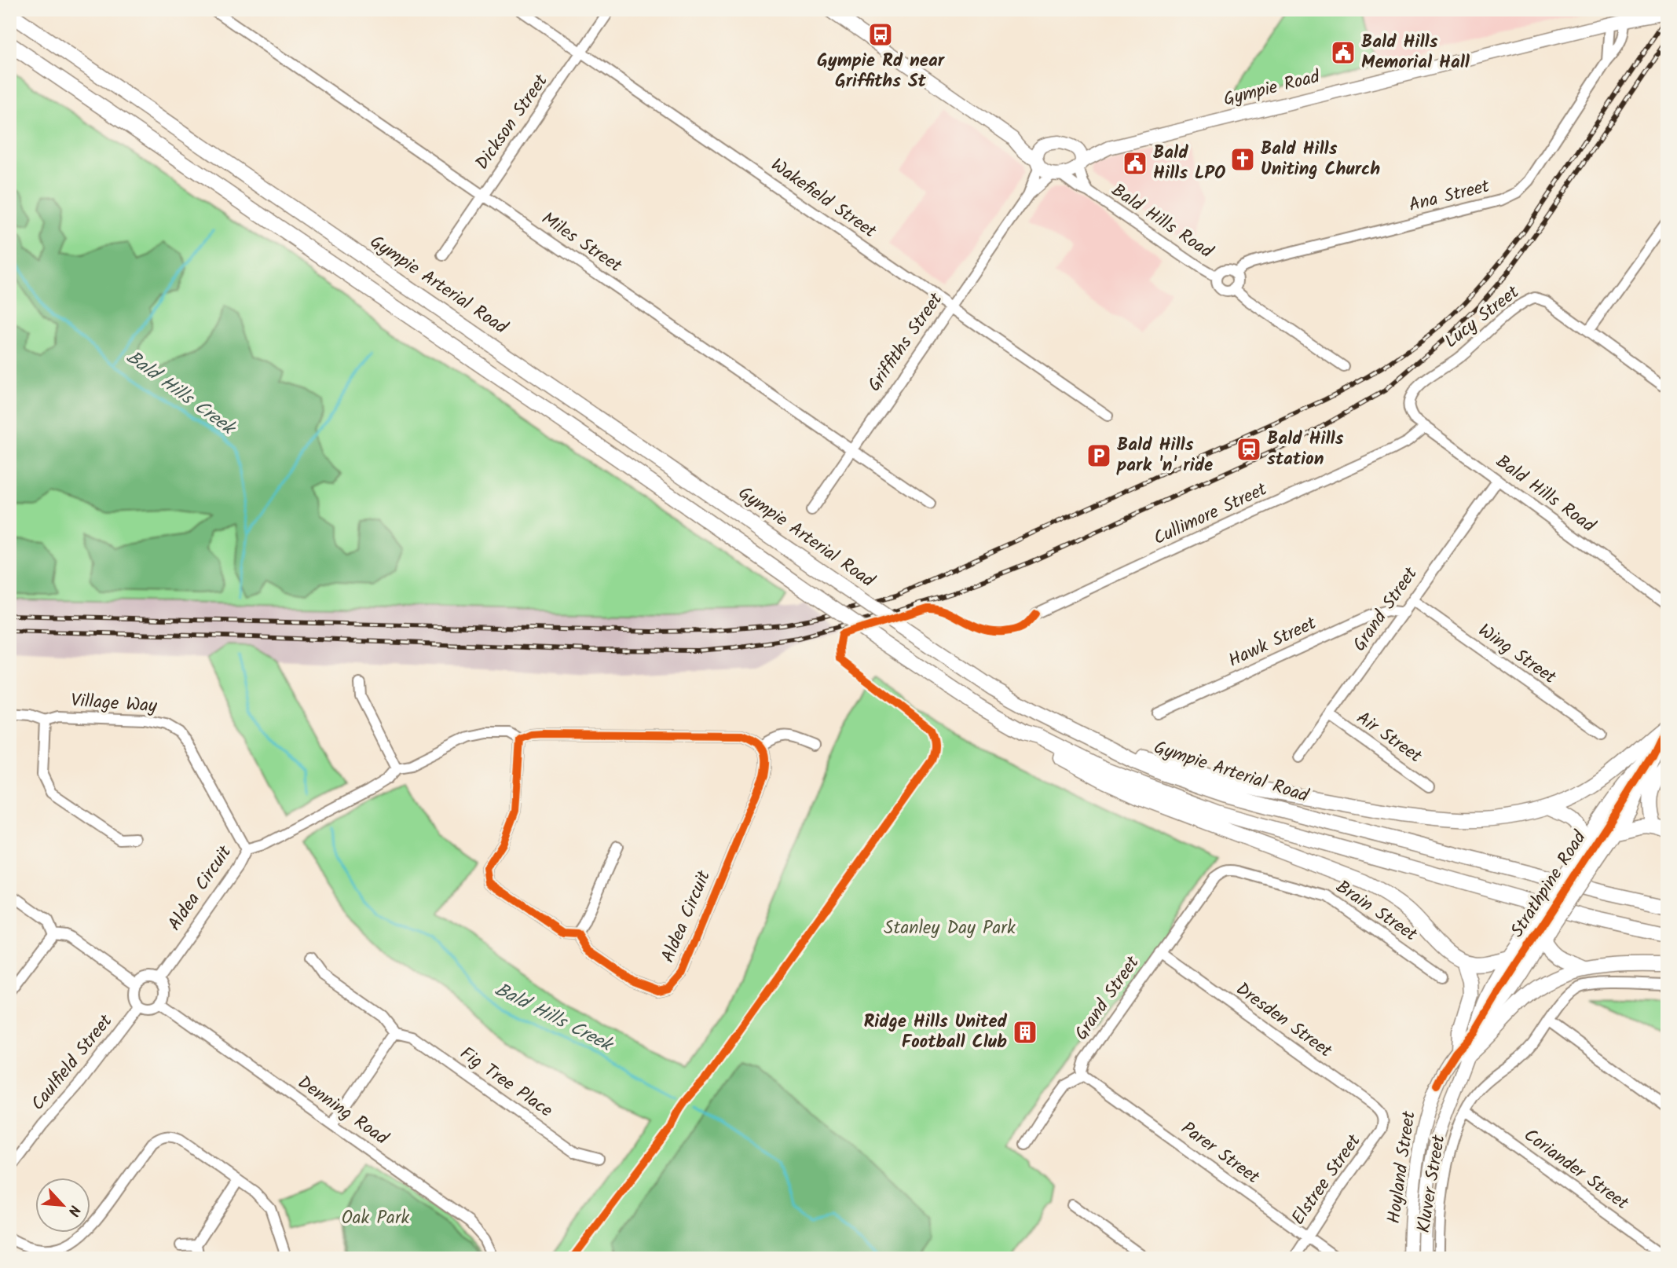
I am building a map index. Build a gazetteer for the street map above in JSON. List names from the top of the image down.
{
  "streets": {
    "highway": ["Gympie Arterial Road", "Strathpine Road"],
    "main road": ["Gympie Road", "Hoyland Street"],
    "street": [
      "Dickson Street",
      "Ana Street",
      "Wakefield Street",
      "Bald Hills Road",
      "Miles Street",
      "Lucy Street",
      "Griffiths Street",
      "Cullimore Street",
      "Grand Street",
      "Hawk Street",
      "Wing Street",
      "Village Way",
      "Air Street",
      "Aldea Circuit",
      "Brain Street",
      "Dresden Street",
      "Caulfield Street",
      "Fig Tree Place",
      "Denning Road",
      "Parer Street",
      "Coriander Street",
      "Elstree Street",
      "Kluver Street"
    ]
  },
  "crossings": [
    ["Gympie Road", "Ana Street"],
    ["Gympie Road", "Bald Hills Road"],
    ["Gympie Road", "Griffiths Street"],
    ["Dickson Street", "Wakefield Street"],
    ["Dickson Street", "Miles Street"],
    ["Ana Street", "Bald Hills Road"],
    ["Wakefield Street", "Griffiths Street"],
    ["Bald Hills Road", "Lucy Street"],
    ["Bald Hills Road", "Griffiths Street"],
    ["Bald Hills Road", "Cullimore Street"],
    ["Bald Hills Road", "Grand Street"],
    ["Miles Street", "Griffiths Street"],
    ["Grand Street", "Hawk Street"],
    ["Grand Street", "Wing Street"],
    ["Grand Street", "Air Street"],
    ["Grand Street", "Brain Street"],
    ["Grand Street", "Dresden Street"],
    ["Grand Street", "Parer Street"],
    ["Village Way", "Aldea Circuit"],
    ["Strathpine Road", "Hoyland Street"],
    ["Aldea Circuit", "Caulfield Street"],
    ["Aldea Circuit", "Denning Road"],
    ["Dresden Street", "Elstree Street"],
    ["Caulfield Street", "Denning Road"],
    ["Parer Street", "Elstree Street"],
    ["Coriander Street", "Kluver Street"]
  ],
  "water": ["Bald Hills Creek"],
  "parks": ["Stanley Day Park", "Oak Park"],
  "places": {
    "bus stop": ["Gympie Rd near Griffiths St"],
    "public building": ["Bald Hills Memorial Hall", "Bald Hills LPO"],
    "church": ["Bald Hills Uniting Church"],
    "station": ["Bald Hills station"],
    "parking": ["Bald Hills park 'n' ride"],
    "building": ["Ridge Hills United Football Club"]
  },
  "north": "bottom right"
}
